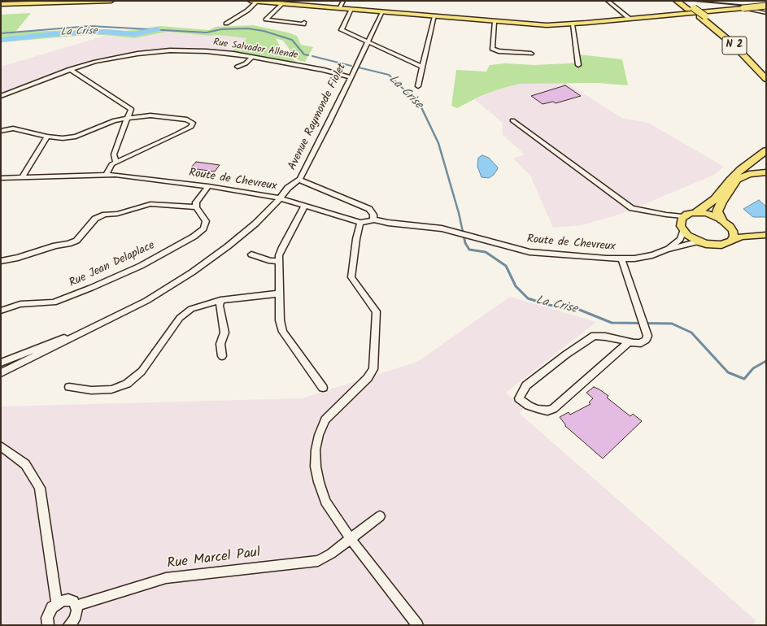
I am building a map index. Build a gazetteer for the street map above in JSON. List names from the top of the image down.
{
  "streets": {
    "highway": ["N 2"],
    "street": [
      "Rue Salvador Allende",
      "Avenue Raymonde Fiolet",
      "Route de Chevreux",
      "Rue Jean Delaplace",
      "Rue Marcel Paul"
    ]
  },
  "crossings": [
    ["Rue Salvador Allende", "Avenue Raymonde Fiolet"],
    ["Avenue Raymonde Fiolet", "Route de Chevreux"]
  ],
  "water": ["La Crise"]
}
